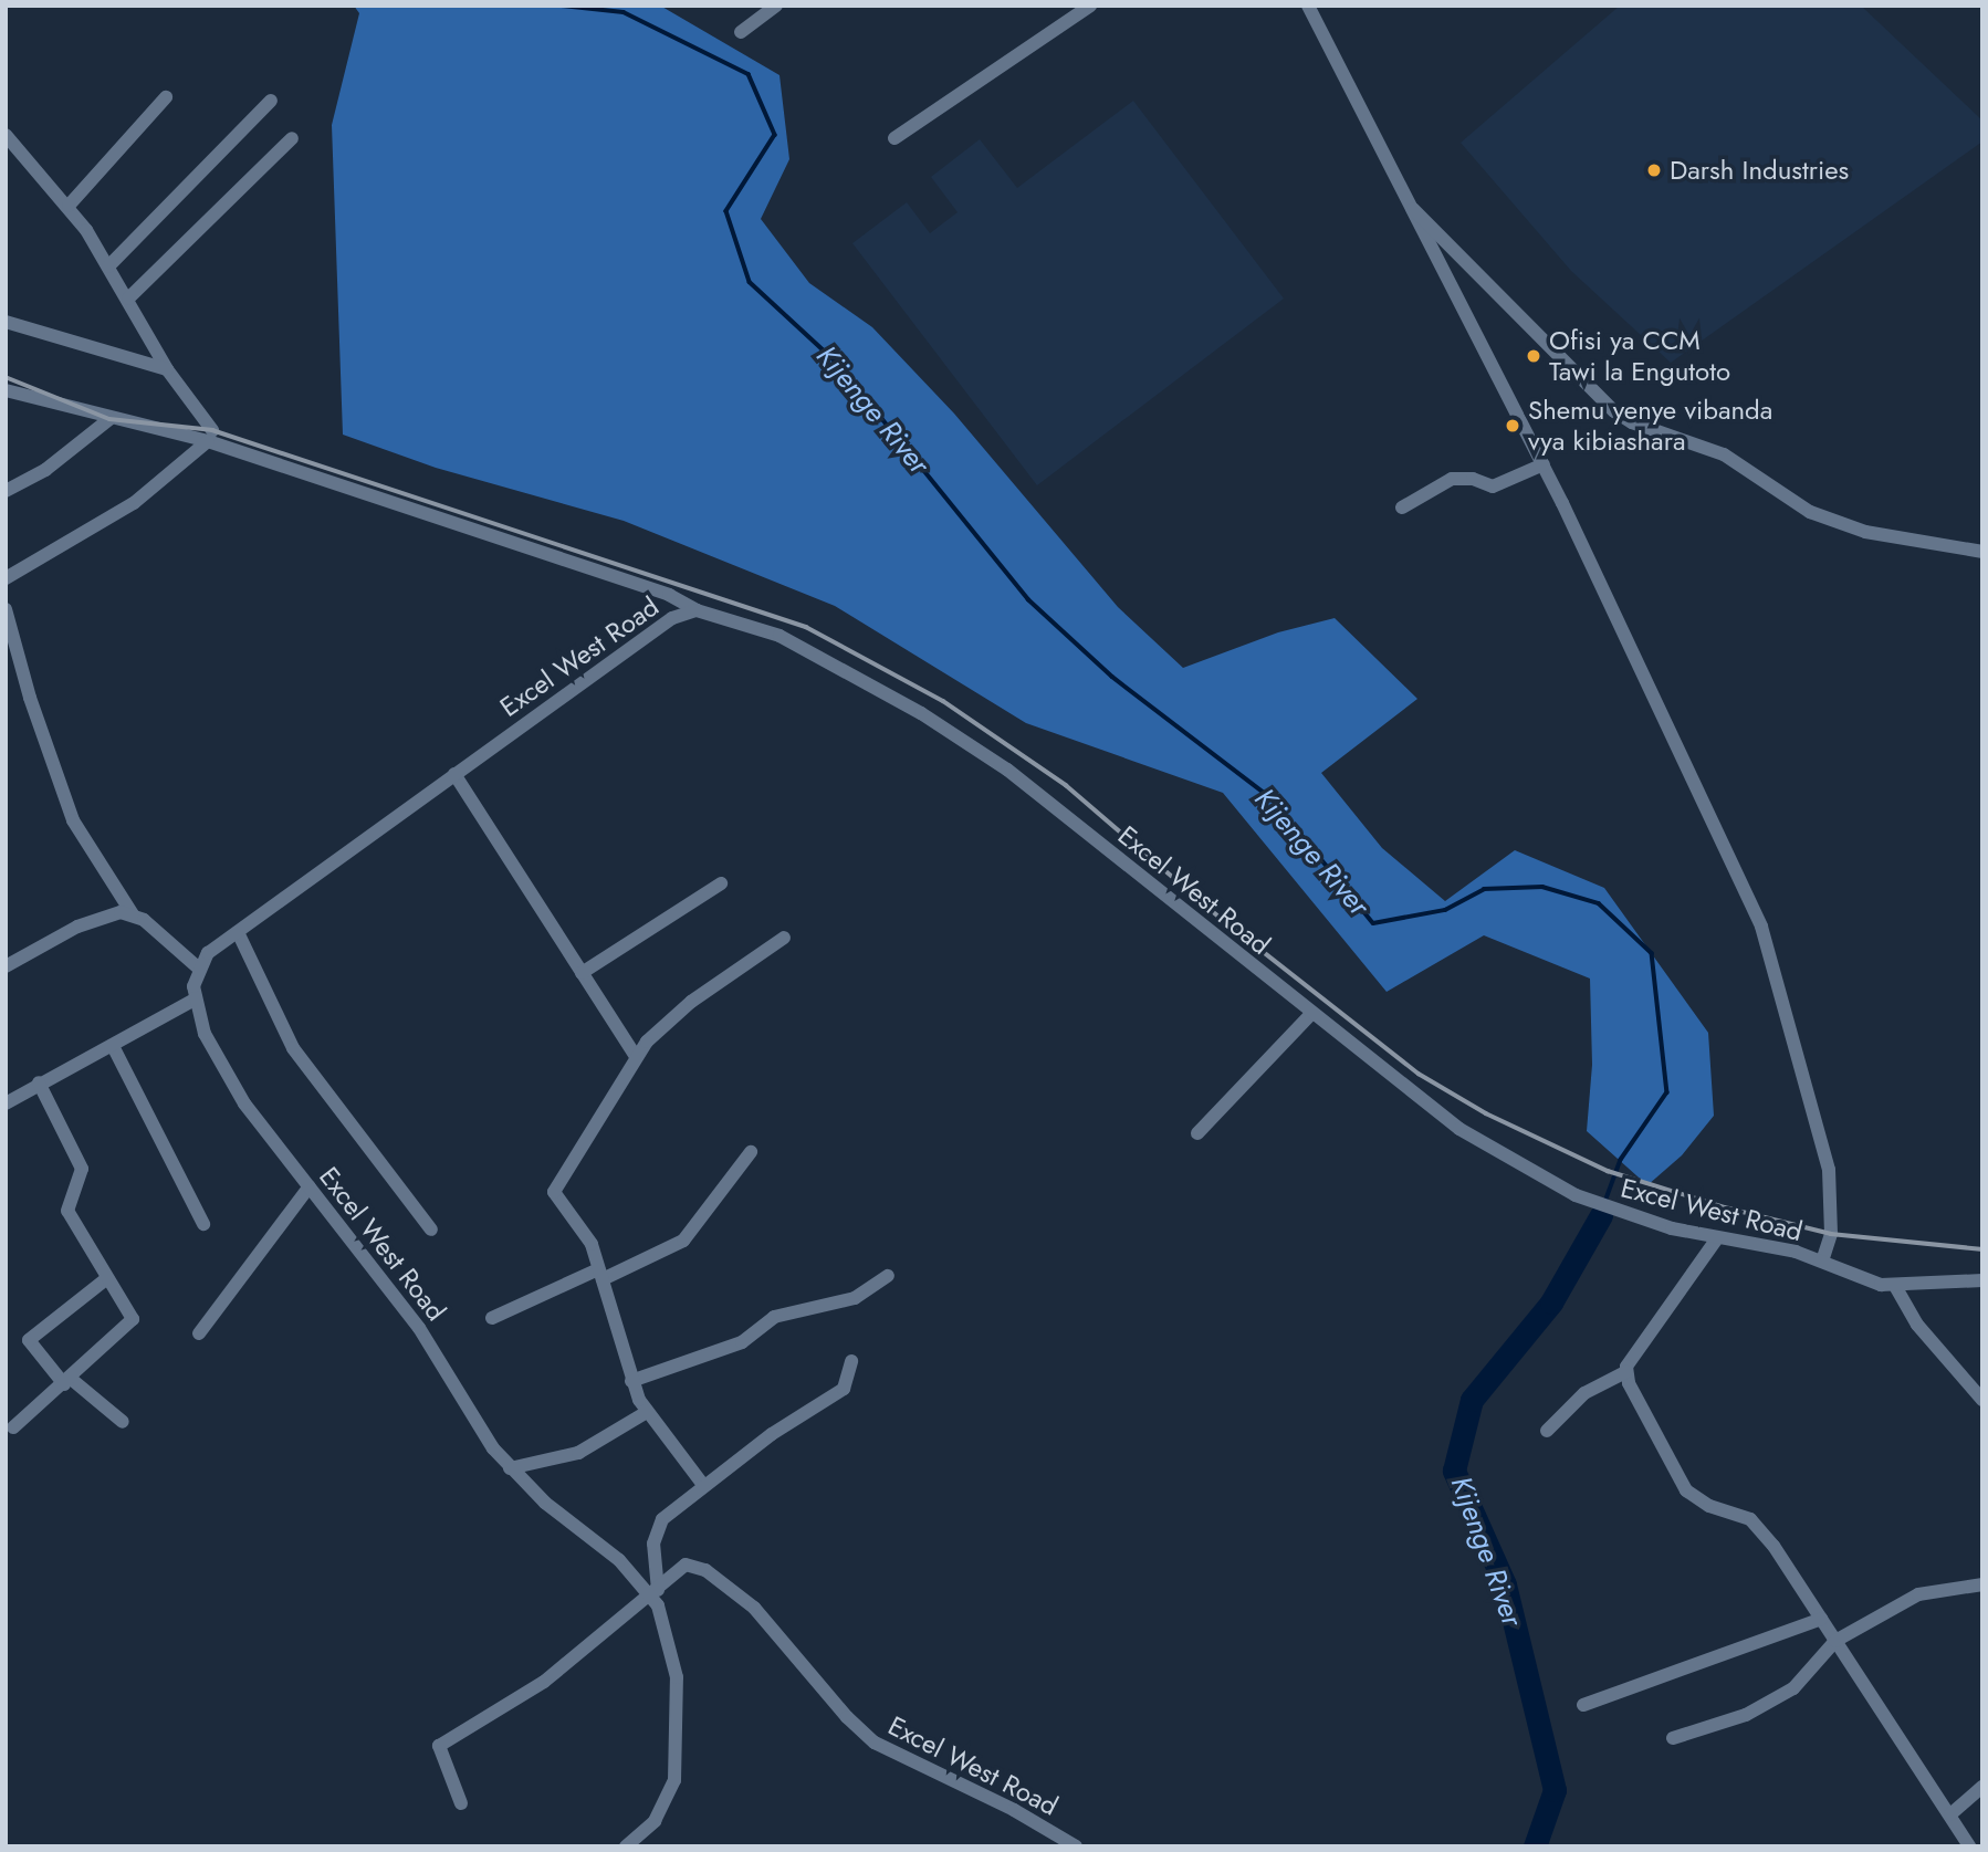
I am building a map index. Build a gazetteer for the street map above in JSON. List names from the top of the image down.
{
  "streets": {
    "street": ["Excel West Road"]
  },
  "water": ["Kijenge River"],
  "places": ["Darsh Industries", "Ofisi ya CCM Tawi la Engutoto", "Shemu yenye vibanda vya kibiashara"]
}
